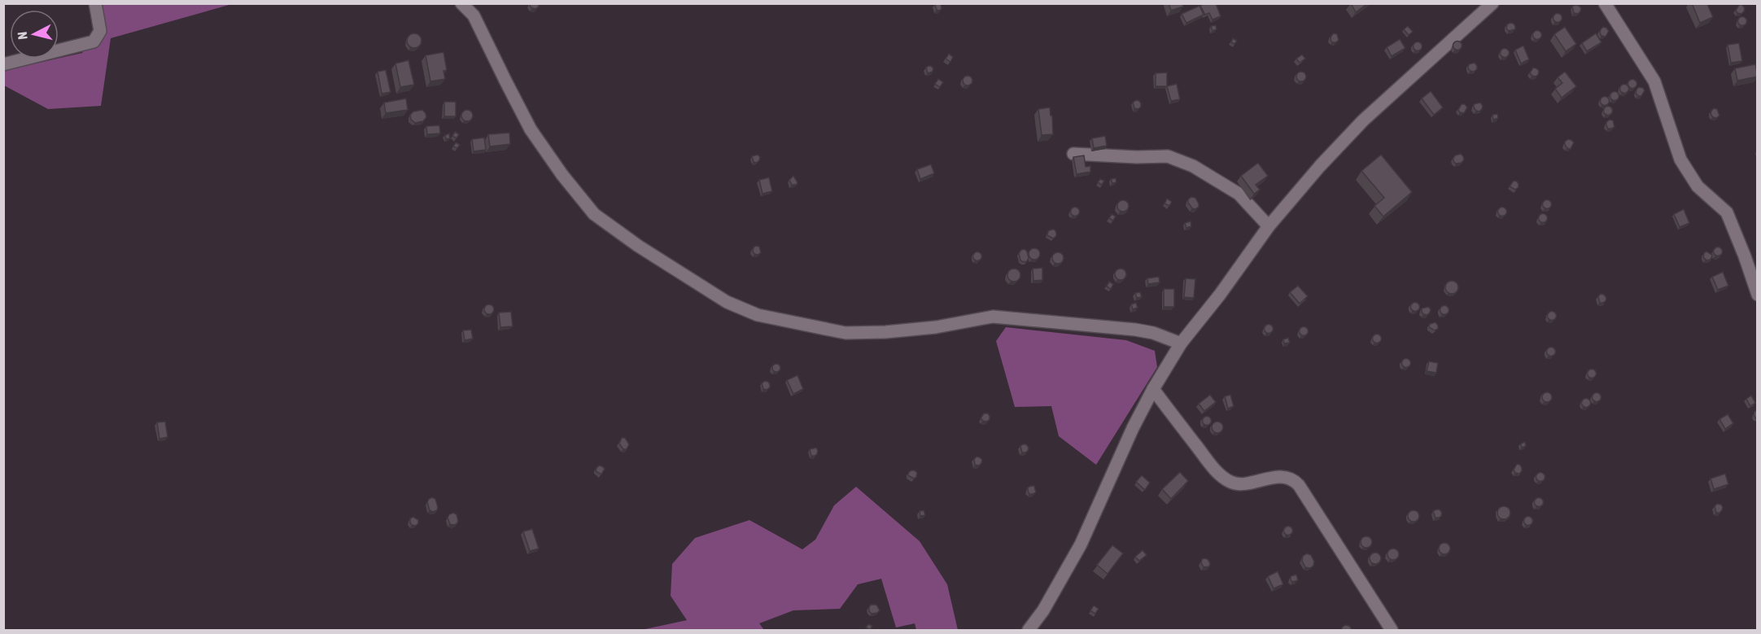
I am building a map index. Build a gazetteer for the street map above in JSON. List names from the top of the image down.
{
  "north": "left"
}
